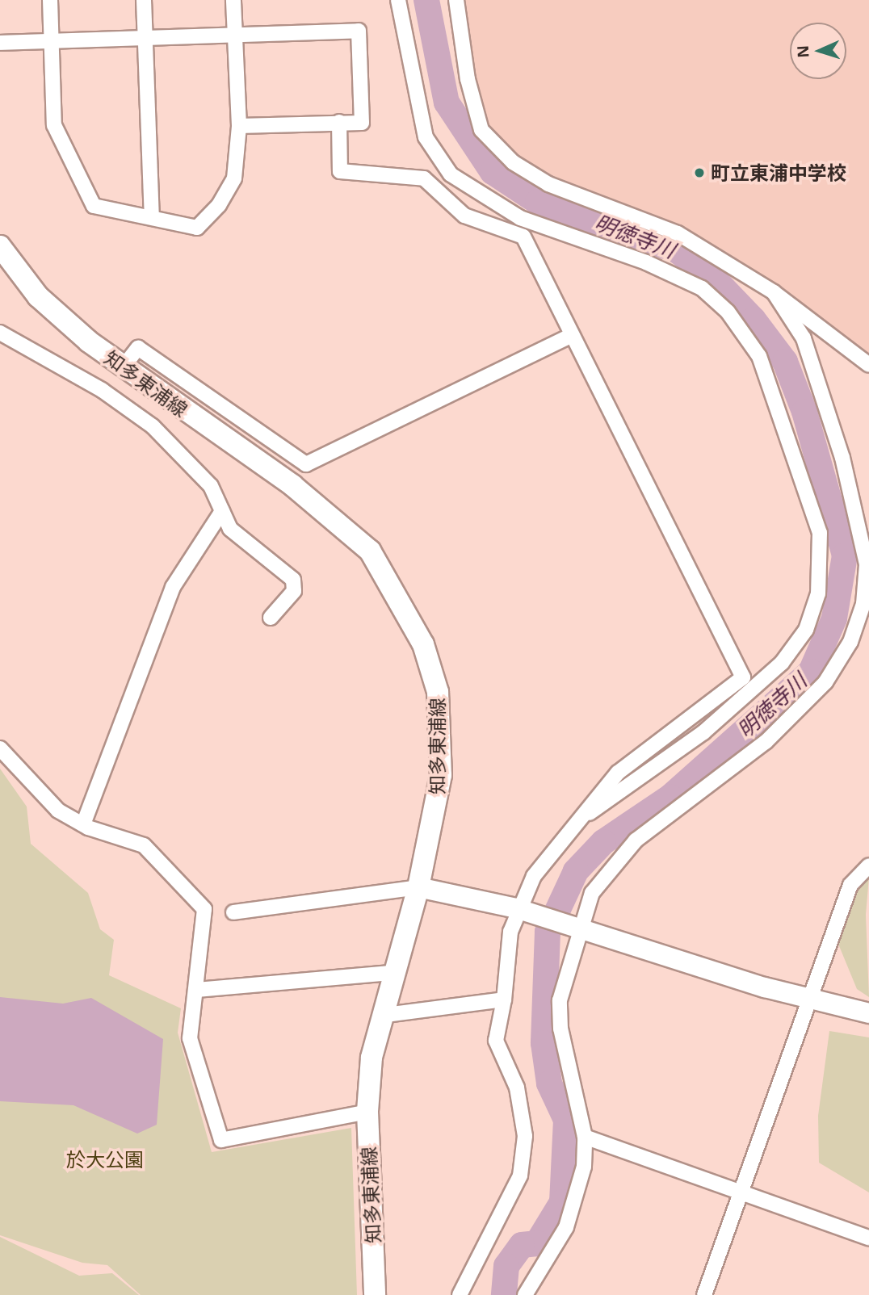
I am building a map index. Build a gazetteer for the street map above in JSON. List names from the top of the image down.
{
  "streets": {
    "main road": ["知多東浦線"]
  },
  "water": ["明徳寺川"],
  "parks": ["於大公園"],
  "places": ["町立東浦中学校"],
  "north": "left"
}
